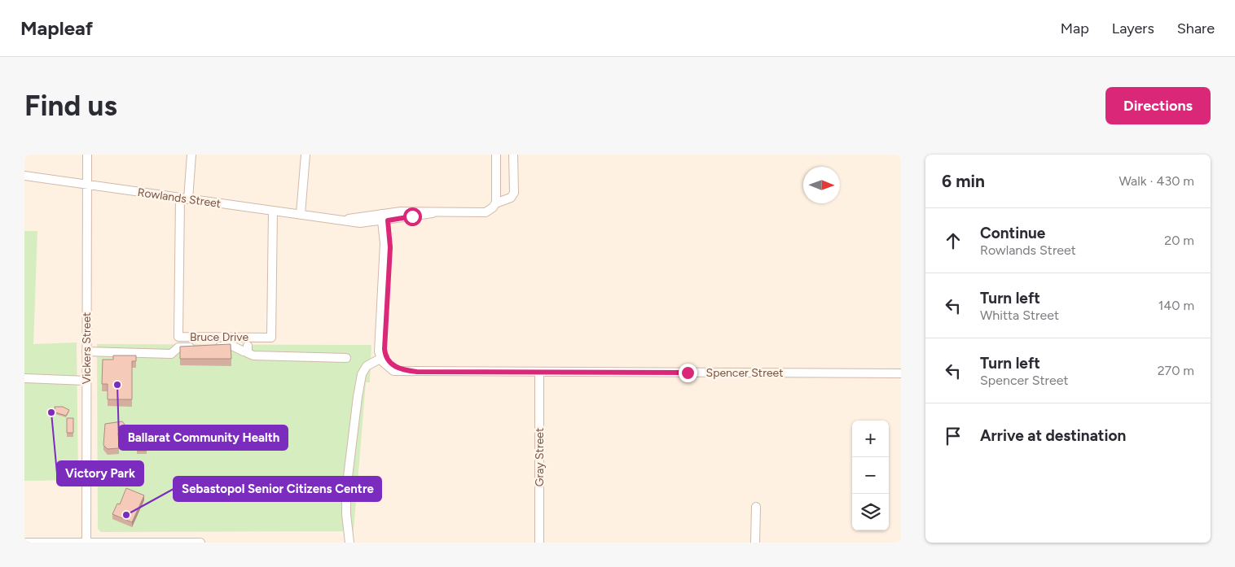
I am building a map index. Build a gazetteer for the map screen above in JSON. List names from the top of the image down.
{
  "streets": {
    "street": [
      "Rowlands Street",
      "Bruce Drive",
      "Vickers Street",
      "Spencer Street",
      "Gray Street"
    ]
  },
  "crossings": [
    ["Rowlands Street", "Bruce Drive"],
    ["Rowlands Street", "Vickers Street"],
    ["Spencer Street", "Gray Street"]
  ],
  "places": ["Ballarat Community Health", "Victory Park", "Sebastopol Senior Citizens Centre"],
  "north": "right",
  "page": {
    "header": "Mapleaf",
    "nav": ["Map", "Layers", "Share"],
    "buttons": "Directions",
    "title": "Find us",
    "heading": ["6 min", "Walk · 430 m"],
    "list": [
      ["Continue", "Rowlands Street", "20 m"],
      ["Turn left", "Whitta Street", "140 m"],
      ["Turn left", "Spencer Street", "270 m"],
      "Arrive at destination"
    ],
    "map_buttons": ["+", "−"]
  }
}
